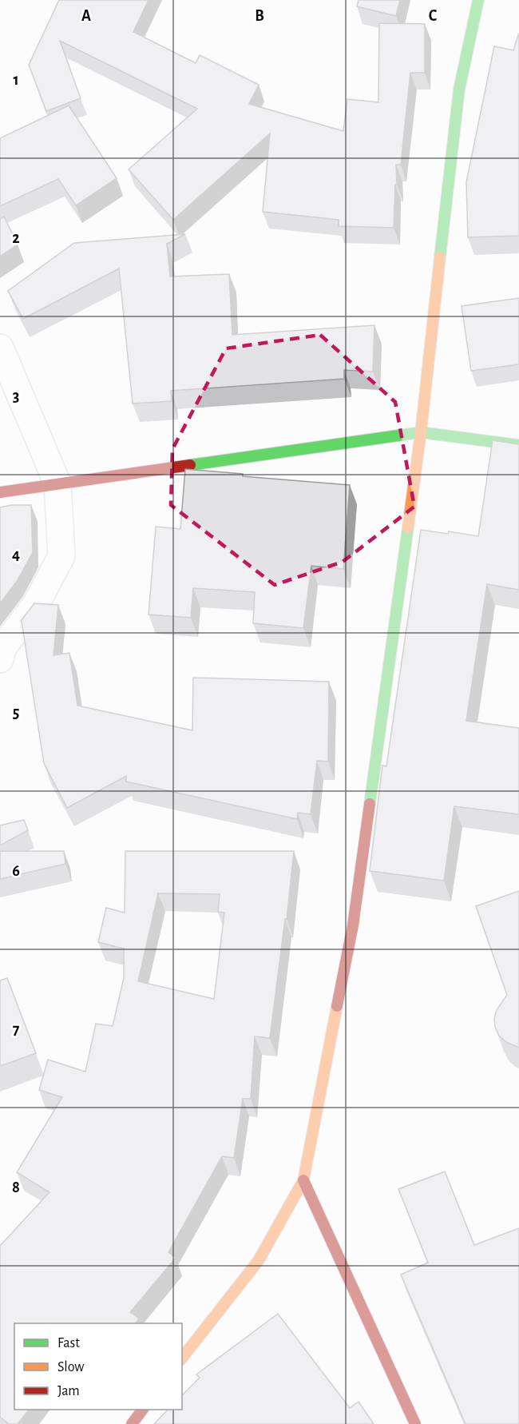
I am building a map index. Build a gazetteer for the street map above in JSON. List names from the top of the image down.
{
  "legend": ["Fast", "Slow", "Jam"],
  "grid": {
    "columns": ["A", "B", "C"],
    "rows": [
      "1",
      "2",
      "3",
      "4",
      "5",
      "6",
      "7",
      "8"
    ]
  }
}
